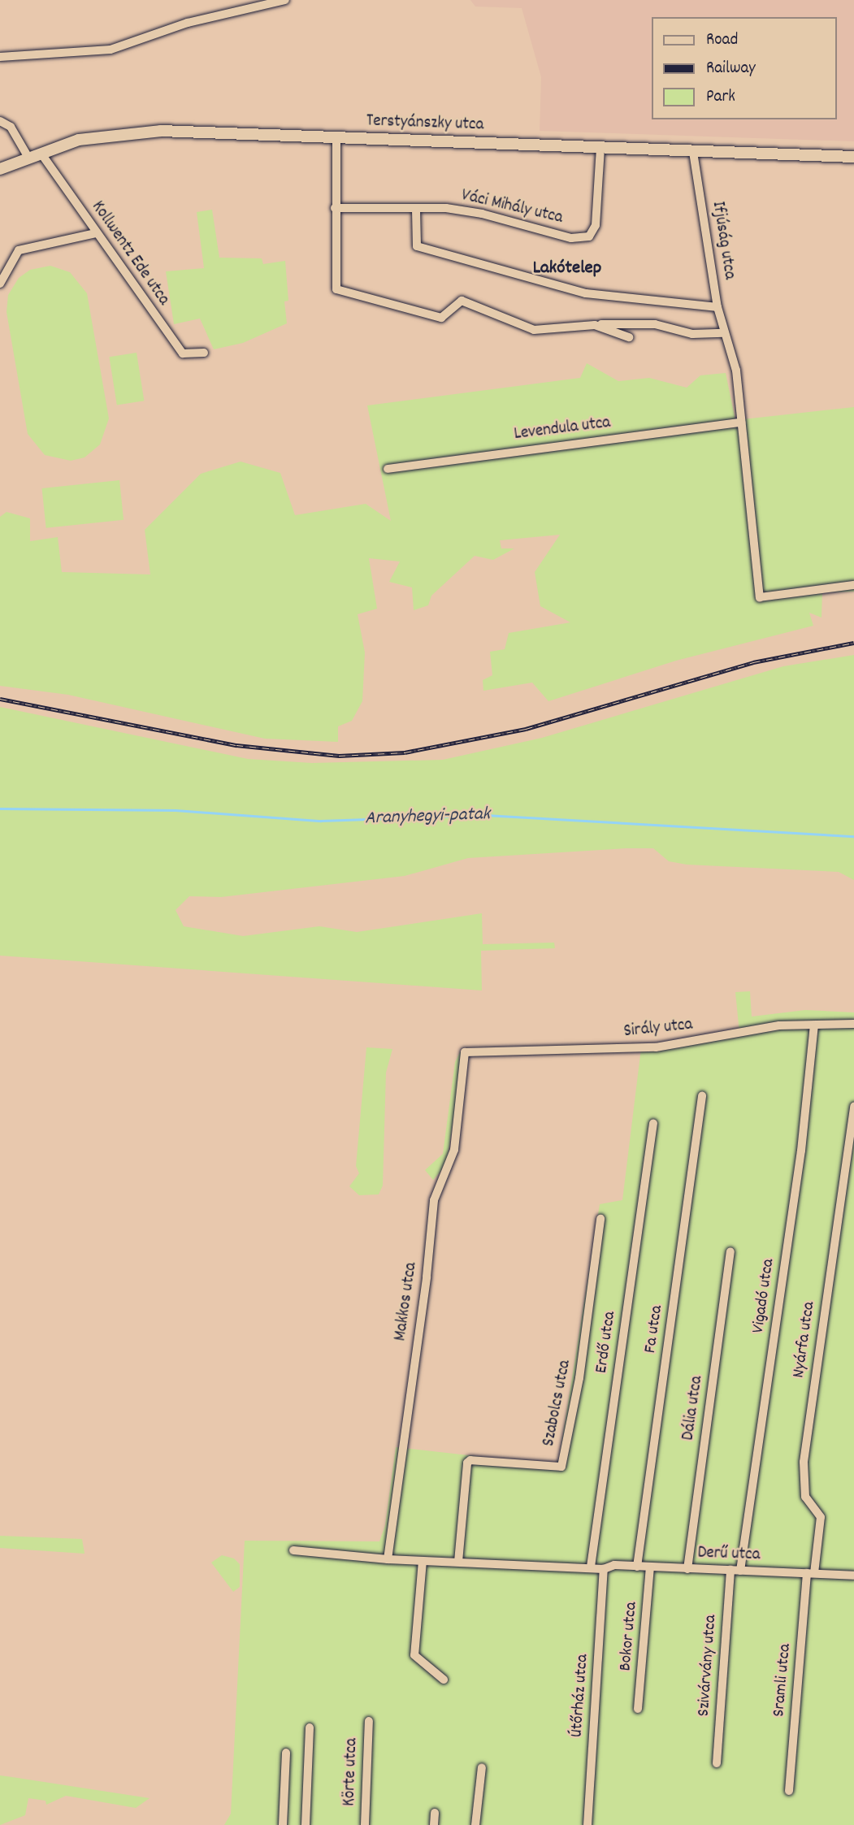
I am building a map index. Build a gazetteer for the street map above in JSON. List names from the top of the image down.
{
  "streets": {
    "main road": ["Terstyánszky utca"],
    "street": [
      "Váci Mihály utca",
      "Ifjúság utca",
      "Kollwentz Ede utca",
      "Levendula utca",
      "Sirály utca",
      "Vigadó utca",
      "Makkos utca",
      "Fa utca",
      "Nyárfa utca",
      "Erdő utca",
      "Szabolcs utca",
      "Dália utca",
      "Derű utca",
      "Bokor utca",
      "Szivárvány utca",
      "Sramli utca",
      "Útőrház utca",
      "Körte utca"
    ]
  },
  "crossings": [
    ["Terstyánszky utca", "Váci Mihály utca"],
    ["Terstyánszky utca", "Ifjúság utca"],
    ["Terstyánszky utca", "Kollwentz Ede utca"],
    ["Ifjúság utca", "Levendula utca"],
    ["Sirály utca", "Vigadó utca"],
    ["Sirály utca", "Makkos utca"],
    ["Vigadó utca", "Derű utca"],
    ["Fa utca", "Derű utca"],
    ["Nyárfa utca", "Derű utca"],
    ["Nyárfa utca", "Sramli utca"],
    ["Dália utca", "Derű utca"],
    ["Derű utca", "Bokor utca"],
    ["Derű utca", "Szivárvány utca"],
    ["Derű utca", "Sramli utca"],
    ["Derű utca", "Útőrház utca"]
  ],
  "districts": ["Lakótelep"],
  "water": ["Aranyhegyi-patak"],
  "legend": ["Road", "Railway", "Park"]
}
